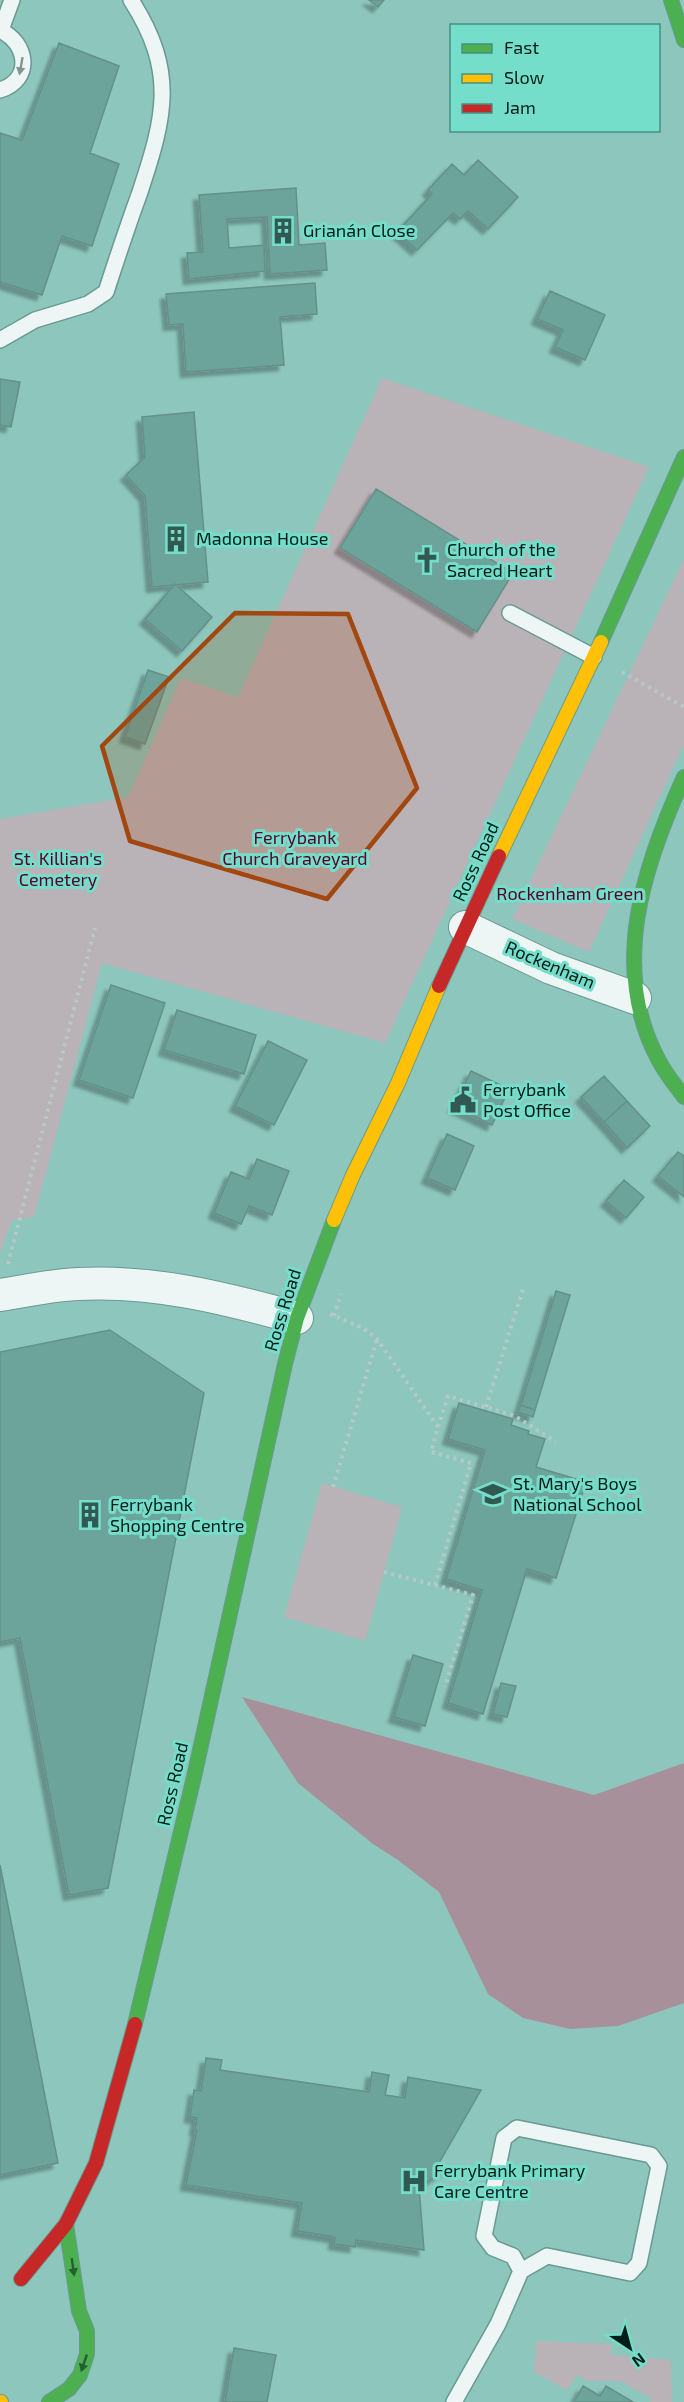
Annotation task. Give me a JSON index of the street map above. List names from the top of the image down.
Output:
{
  "streets": {
    "main road": ["Ross Road"],
    "street": ["Rockenham"]
  },
  "crossings": [
    ["Ross Road", "Rockenham"]
  ],
  "parks": ["Ferrybank Church Graveyard", "St. Killian's Cemetery", "Rockenham Green"],
  "places": {
    "building": ["Grianán Close", "Madonna House", "Ferrybank Shopping Centre"],
    "church": ["Church of the Sacred Heart"],
    "public building": ["Ferrybank Post Office"],
    "school or university": ["St. Mary's Boys National School"],
    "hospital": ["Ferrybank Primary Care Centre"]
  },
  "legend": ["Fast", "Slow", "Jam"],
  "north": "bottom right"
}
